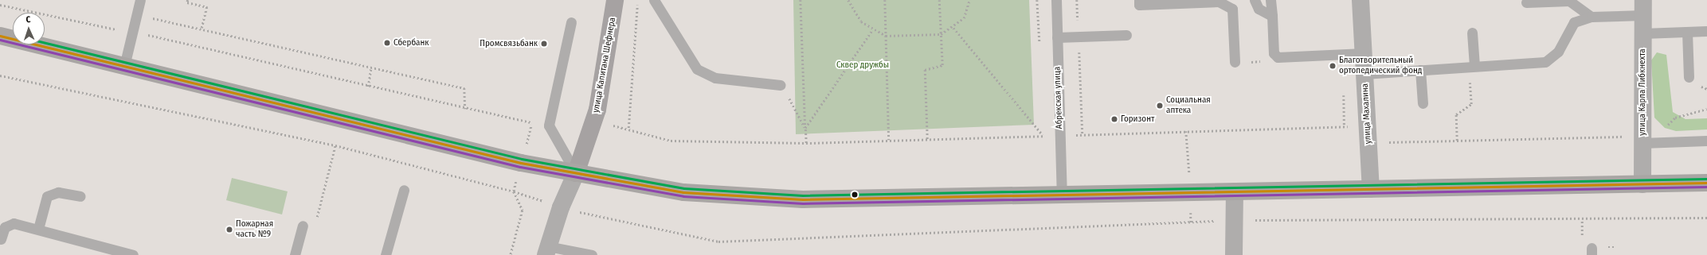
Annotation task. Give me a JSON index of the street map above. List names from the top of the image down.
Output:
{
  "streets": {
    "main road": ["улица Капитана Шефнера"],
    "street": ["улица Карла Либкнехта", "улица Махалина"],
    "lane": ["Абрекская улица"]
  },
  "parks": ["Сквер дружбы"],
  "places": [
    "Сбербанк",
    "Промсвязьбанк",
    "Благотворительный ортопедический фонд",
    "Социальная аптека",
    "Горизонт",
    "Пожарная часть №9"
  ],
  "north": "top"
}
